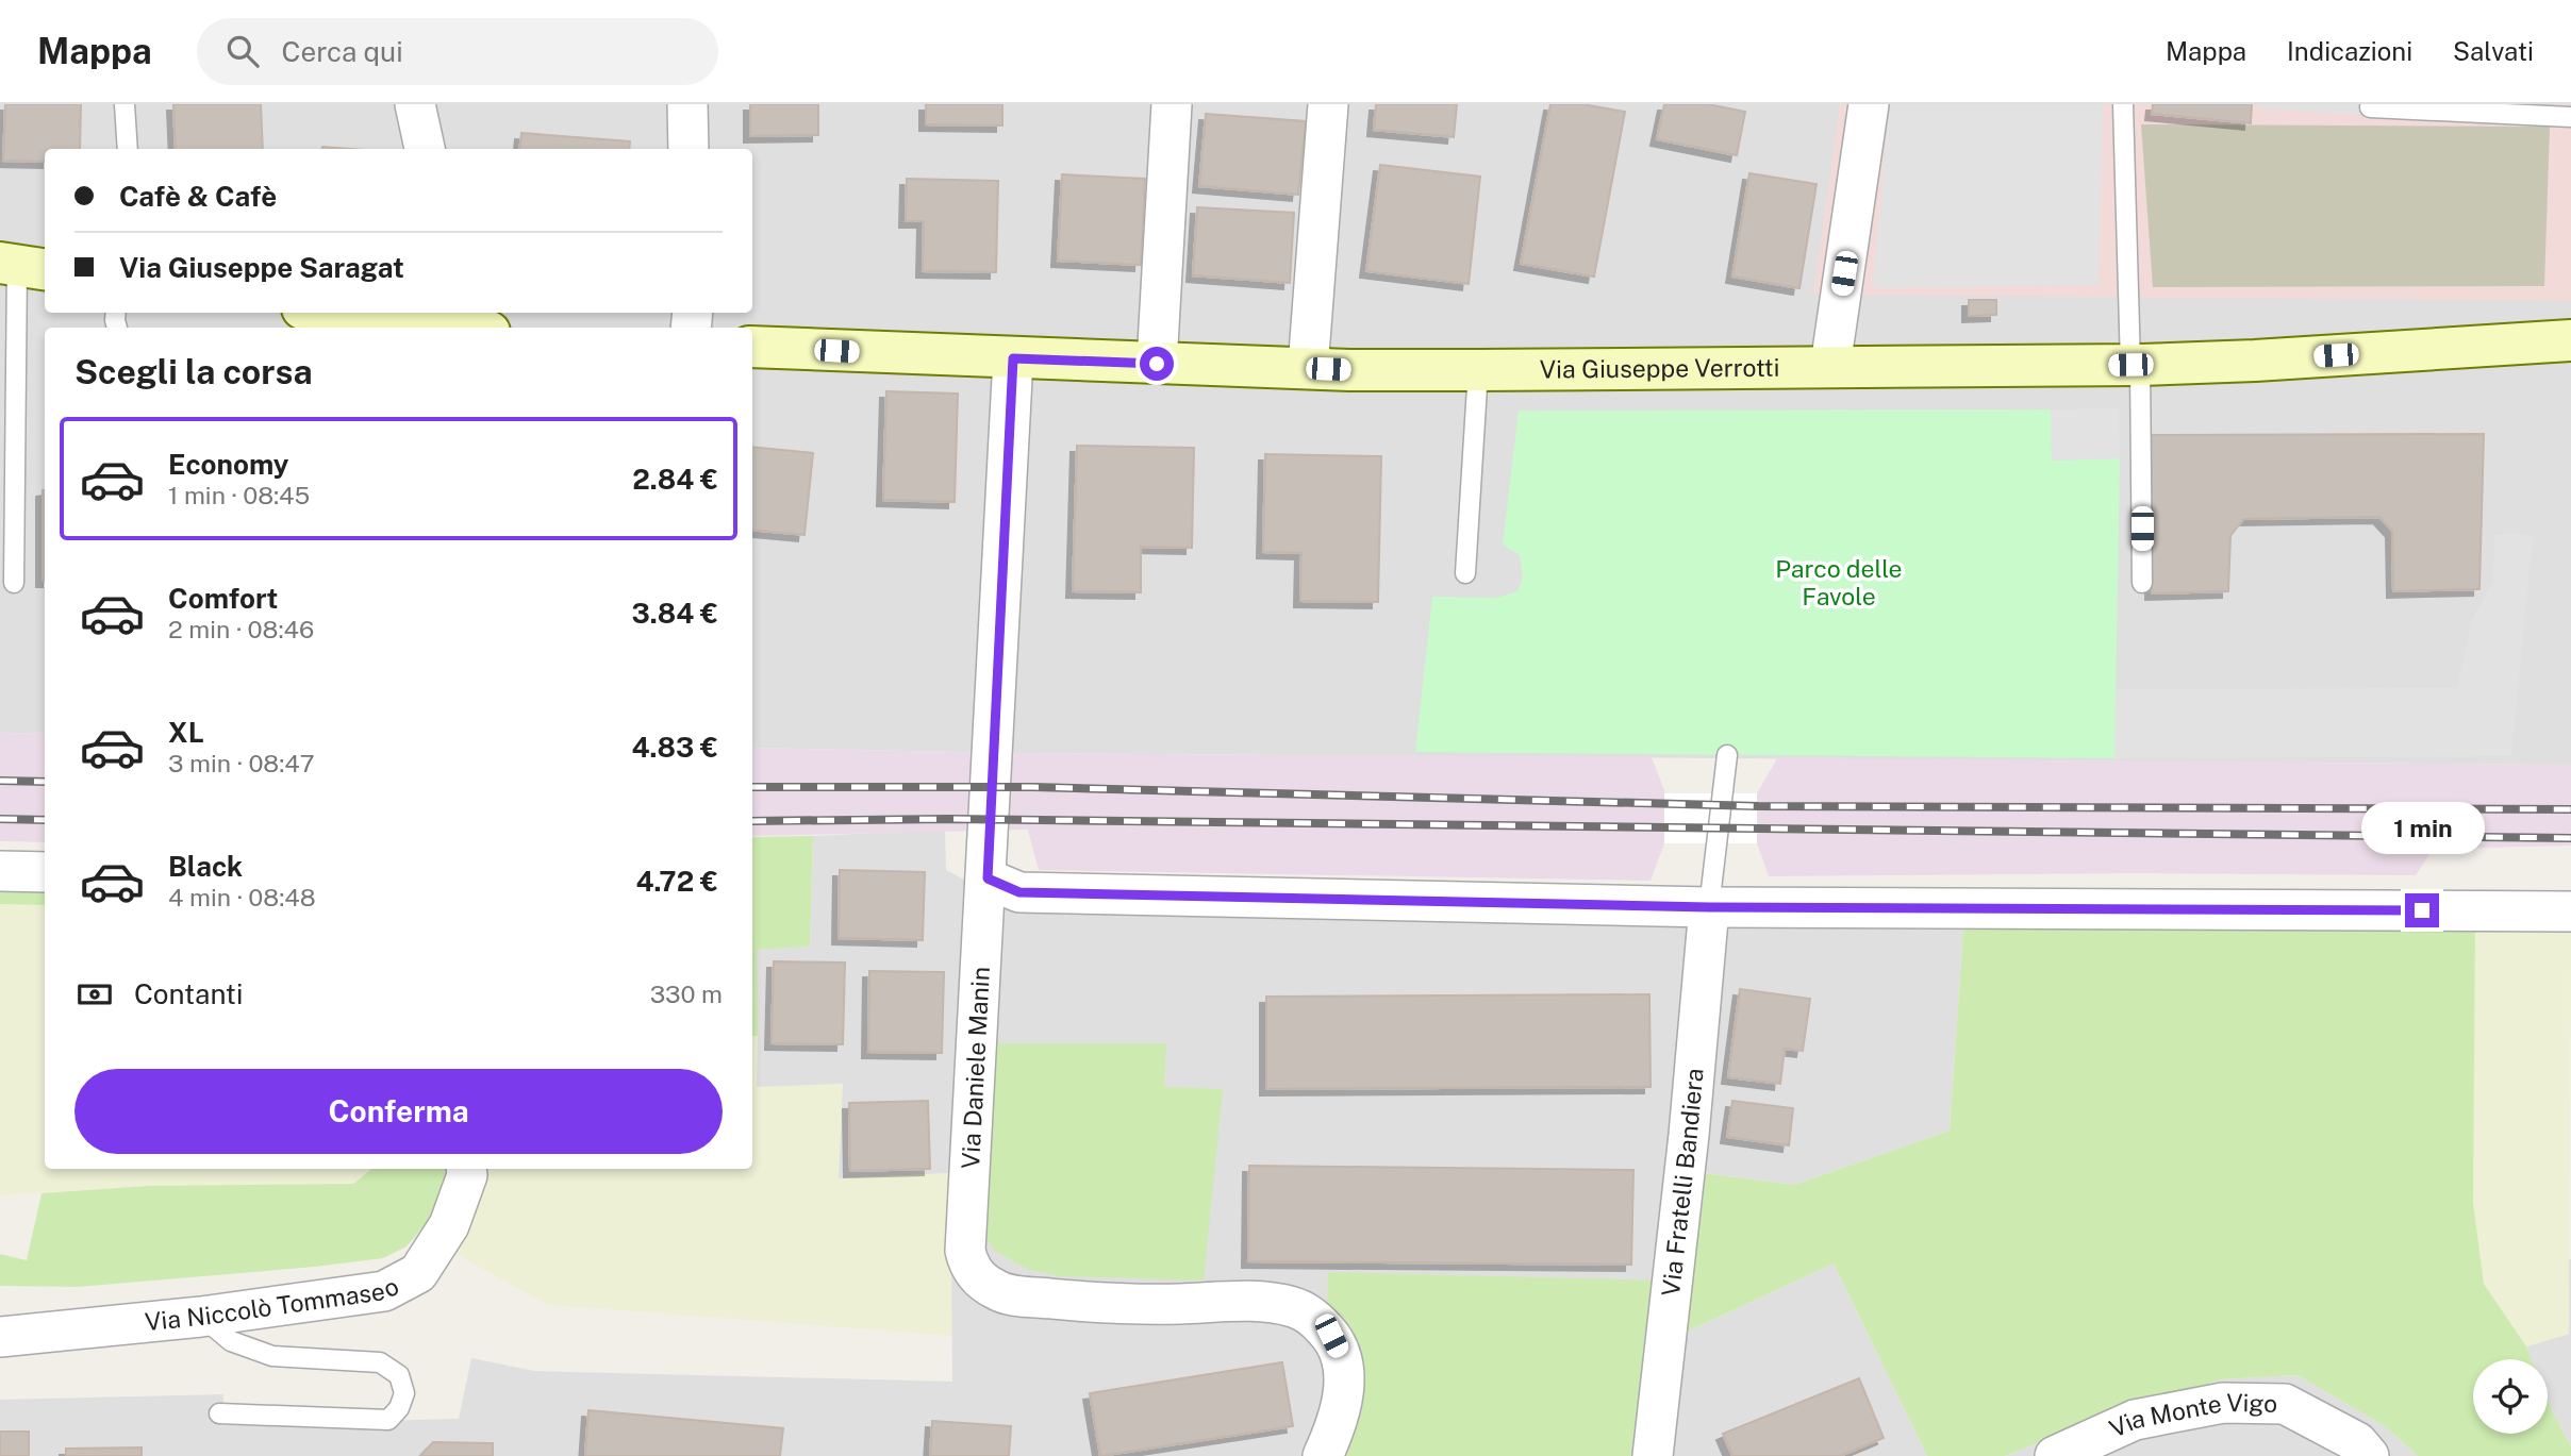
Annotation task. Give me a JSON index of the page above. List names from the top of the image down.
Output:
{
  "streets": {
    "street": [
      "Via Giuseppe Verrotti",
      "Via Daniele Manin",
      "Via Fratelli Bandiera",
      "Via Niccolò Tommaseo",
      "Via Monte Vigo"
    ]
  },
  "crossings": [
    ["Via Giuseppe Verrotti", "Via Daniele Manin"]
  ],
  "parks": ["Parco delle Favole"],
  "page": {
    "header": "Mappa",
    "search": "Cerca qui",
    "nav": ["Mappa", "Indicazioni", "Salvati"],
    "banner": ["Cafè & Cafè", "Via Giuseppe Saragat"],
    "heading": "Scegli la corsa",
    "list": [
      {
        "name": "Economy",
        "note": "1 min · 08:45",
        "value": "2.84 €"
      },
      {
        "name": "Comfort",
        "note": "2 min · 08:46",
        "value": "3.84 €"
      },
      {
        "name": "XL",
        "note": "3 min · 08:47",
        "value": "4.83 €"
      },
      {
        "name": "Black",
        "note": "4 min · 08:48",
        "value": "4.72 €"
      }
    ],
    "bubble": "1 min",
    "pay": ["Contanti", "330 m"],
    "buttons": "Conferma"
  }
}
